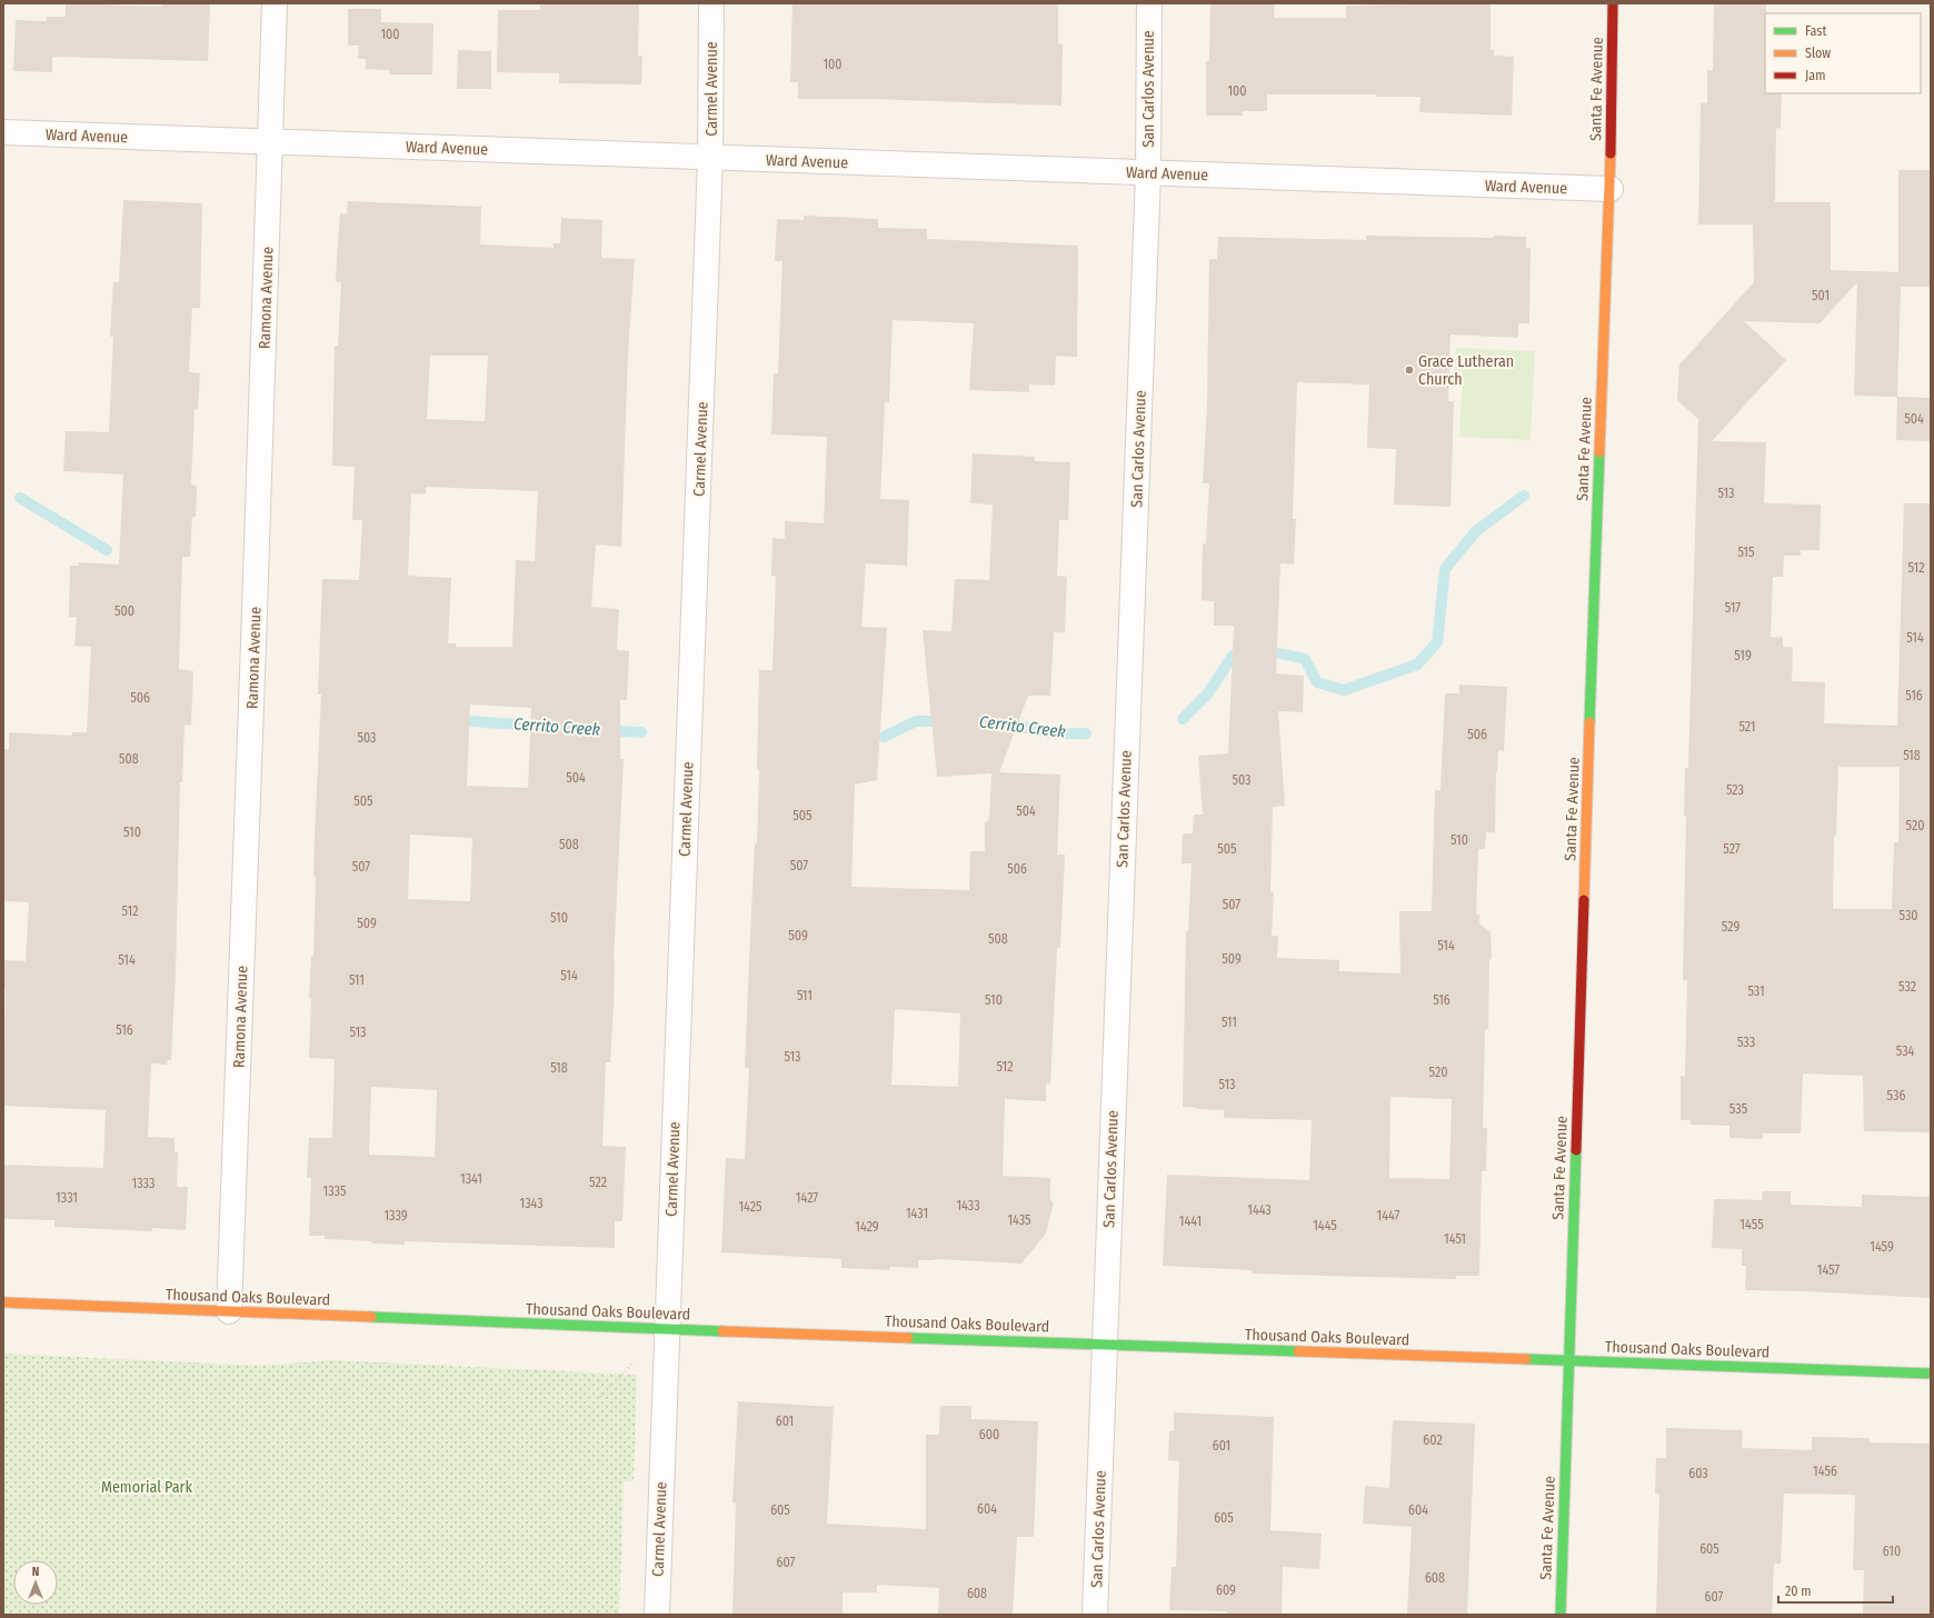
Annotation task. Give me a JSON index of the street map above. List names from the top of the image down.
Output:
{
  "streets": {
    "street": [
      "Carmel Avenue",
      "San Carlos Avenue",
      "Santa Fe Avenue",
      "Ward Avenue",
      "Ramona Avenue",
      "Thousand Oaks Boulevard"
    ]
  },
  "crossings": [
    ["Carmel Avenue", "Ward Avenue"],
    ["Carmel Avenue", "Thousand Oaks Boulevard"],
    ["San Carlos Avenue", "Ward Avenue"],
    ["San Carlos Avenue", "Thousand Oaks Boulevard"],
    ["Santa Fe Avenue", "Ward Avenue"],
    ["Santa Fe Avenue", "Thousand Oaks Boulevard"],
    ["Ward Avenue", "Ramona Avenue"],
    ["Ramona Avenue", "Thousand Oaks Boulevard"]
  ],
  "water": ["Cerrito Creek"],
  "parks": ["Memorial Park"],
  "places": ["Grace Lutheran Church"],
  "house_numbers": [
    "100",
    "100",
    "100",
    "501",
    "504",
    "513",
    "515",
    "512",
    "517",
    "500",
    "514",
    "519",
    "516",
    "506",
    "521",
    "506",
    "503",
    "518",
    "508",
    "504",
    "503",
    "523",
    "505",
    "504",
    "505",
    "520",
    "510",
    "510",
    "508",
    "505",
    "527",
    "507",
    "507",
    "506",
    "507",
    "512",
    "530",
    "510",
    "509",
    "529",
    "509",
    "508",
    "514",
    "509",
    "514",
    "514",
    "511",
    "532",
    "531",
    "511",
    "510",
    "516",
    "511",
    "516",
    "513",
    "533",
    "534",
    "513",
    "512",
    "518",
    "520",
    "513",
    "536",
    "535",
    "1341",
    "522",
    "1333",
    "1335",
    "1331",
    "1427",
    "1343",
    "1433",
    "1425",
    "1443",
    "1431",
    "1339",
    "1447",
    "1435",
    "1441",
    "1455",
    "1445",
    "1429",
    "1451",
    "1459",
    "1457",
    "601",
    "600",
    "602",
    "601",
    "1456",
    "603",
    "604",
    "605",
    "604",
    "605",
    "605",
    "610",
    "607",
    "608",
    "609",
    "608",
    "607"
  ],
  "legend": ["Fast", "Slow", "Jam"],
  "scale_bar": "20 m",
  "north": "top"
}
